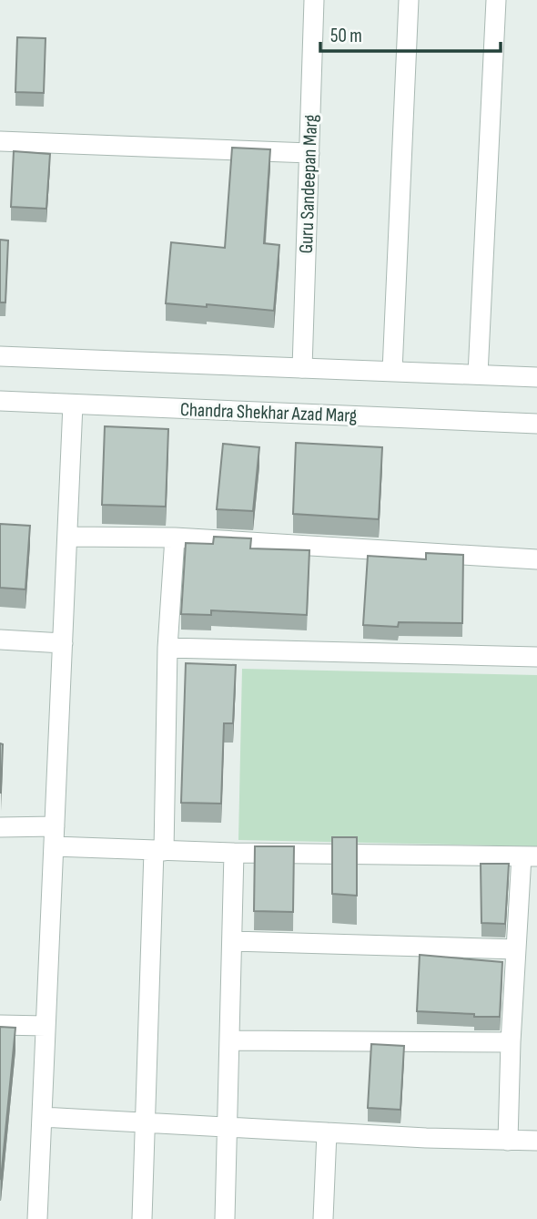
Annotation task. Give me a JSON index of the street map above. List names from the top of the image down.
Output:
{
  "streets": {
    "street": ["Guru Sandeepan Marg", "Chandra Shekhar Azad Marg"]
  },
  "scale_bar": "50 m"
}
